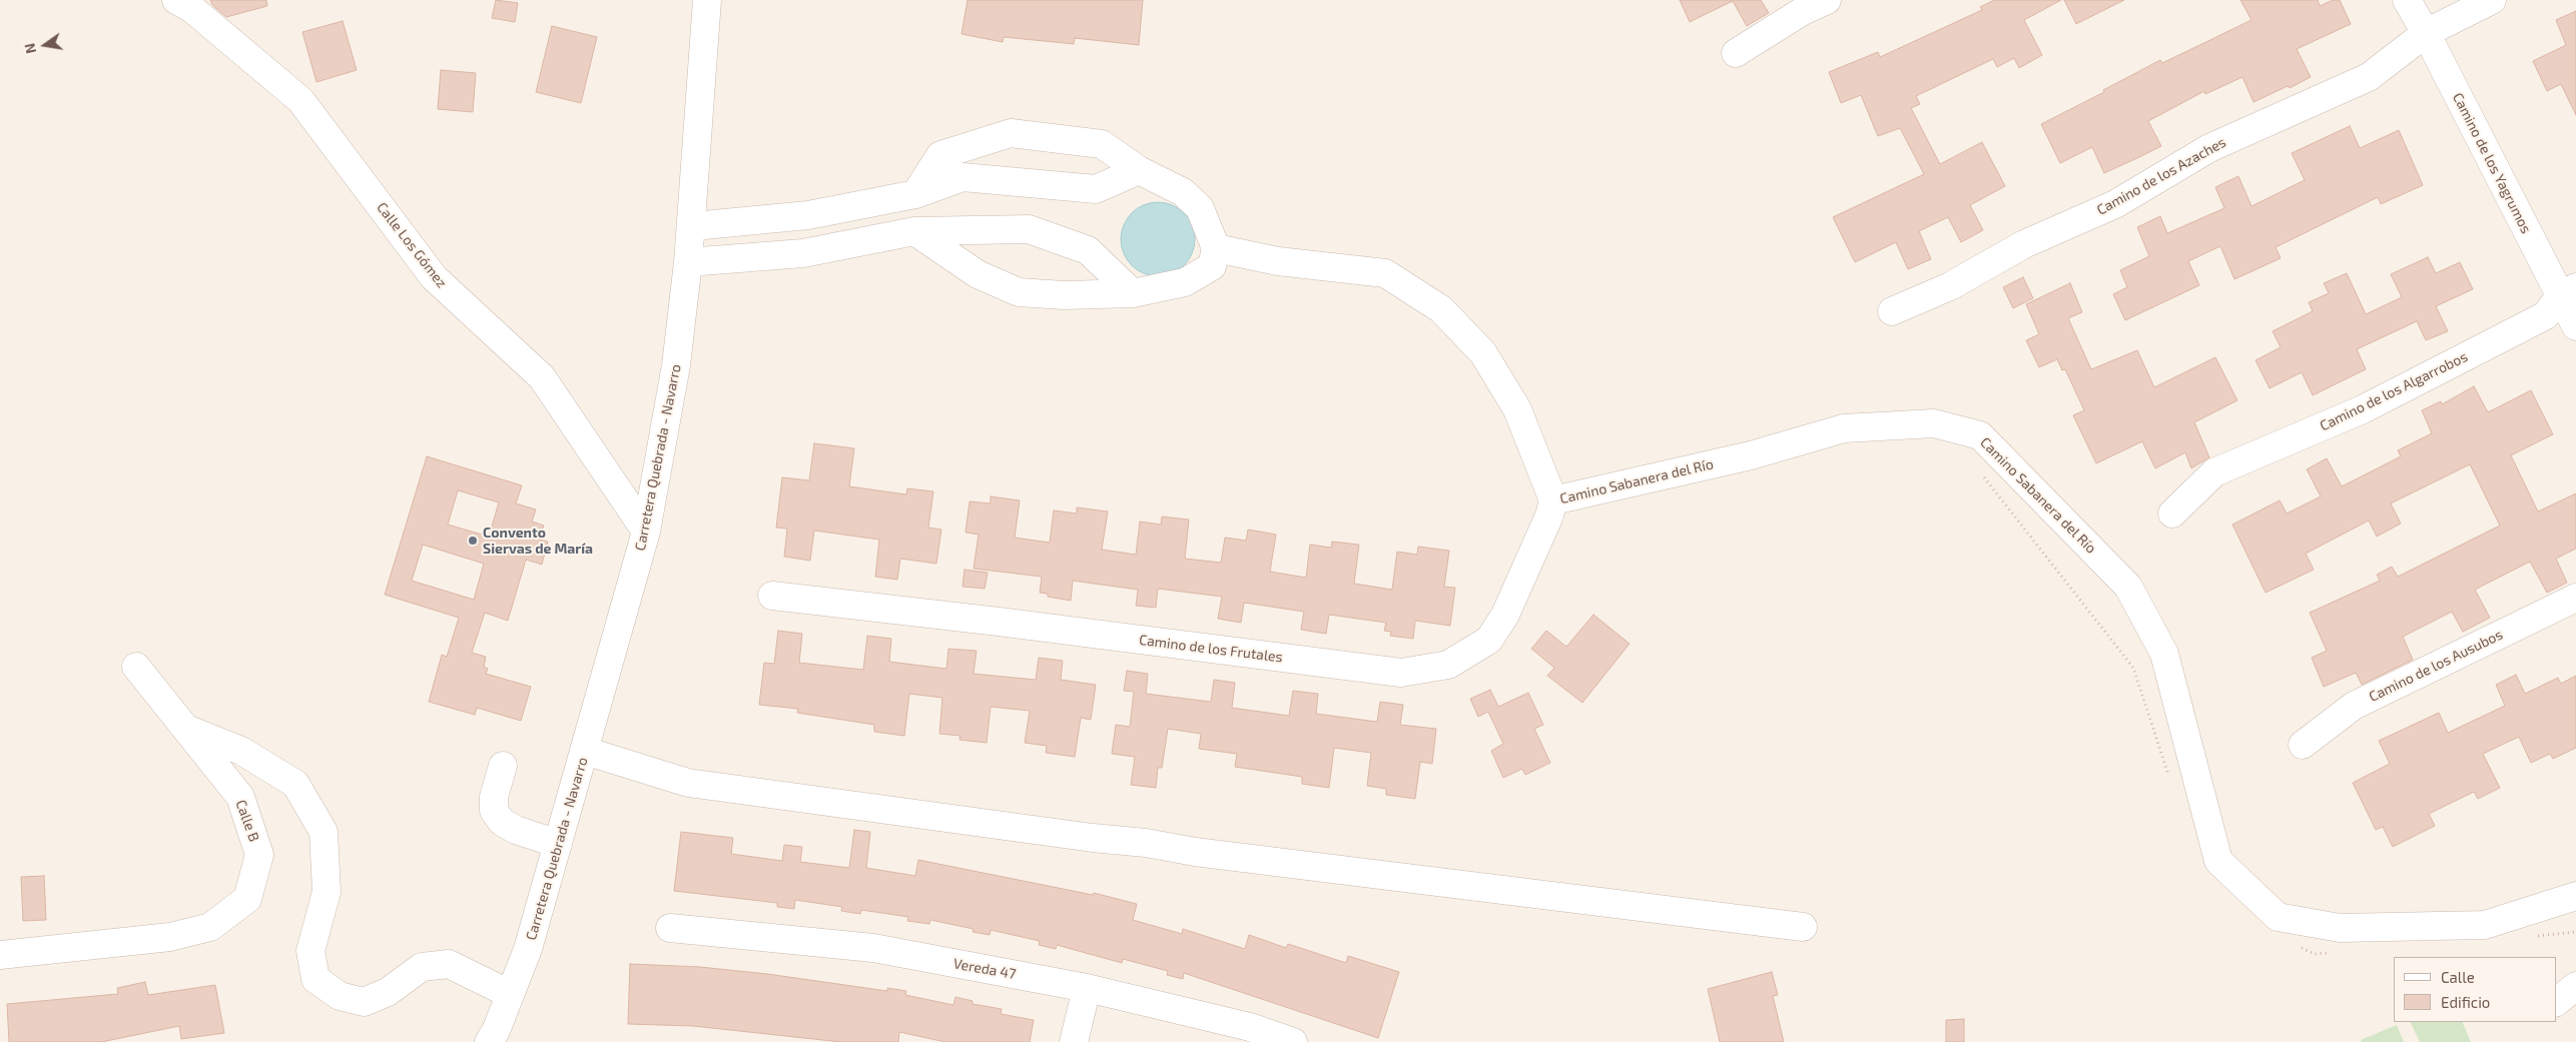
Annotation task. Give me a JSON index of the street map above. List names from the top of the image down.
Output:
{
  "streets": {
    "street": [
      "Camino de los Yagrumos",
      "Camino de los Azaches",
      "Calle Los Gómez",
      "Camino de los Algarrobos",
      "Carretera Quebrada - Navarro",
      "Camino Sabanera del Río",
      "Camino de los Frutales",
      "Camino de los Ausubos",
      "Calle B",
      "Vereda 47"
    ]
  },
  "crossings": [
    ["Camino de los Yagrumos", "Camino de los Azaches"],
    ["Camino de los Yagrumos", "Camino de los Algarrobos"],
    ["Calle Los Gómez", "Carretera Quebrada - Navarro"],
    ["Camino Sabanera del Río", "Camino de los Frutales"]
  ],
  "places": ["Convento Siervas de María"],
  "legend": ["Calle", "Edificio"],
  "north": "left"
}
